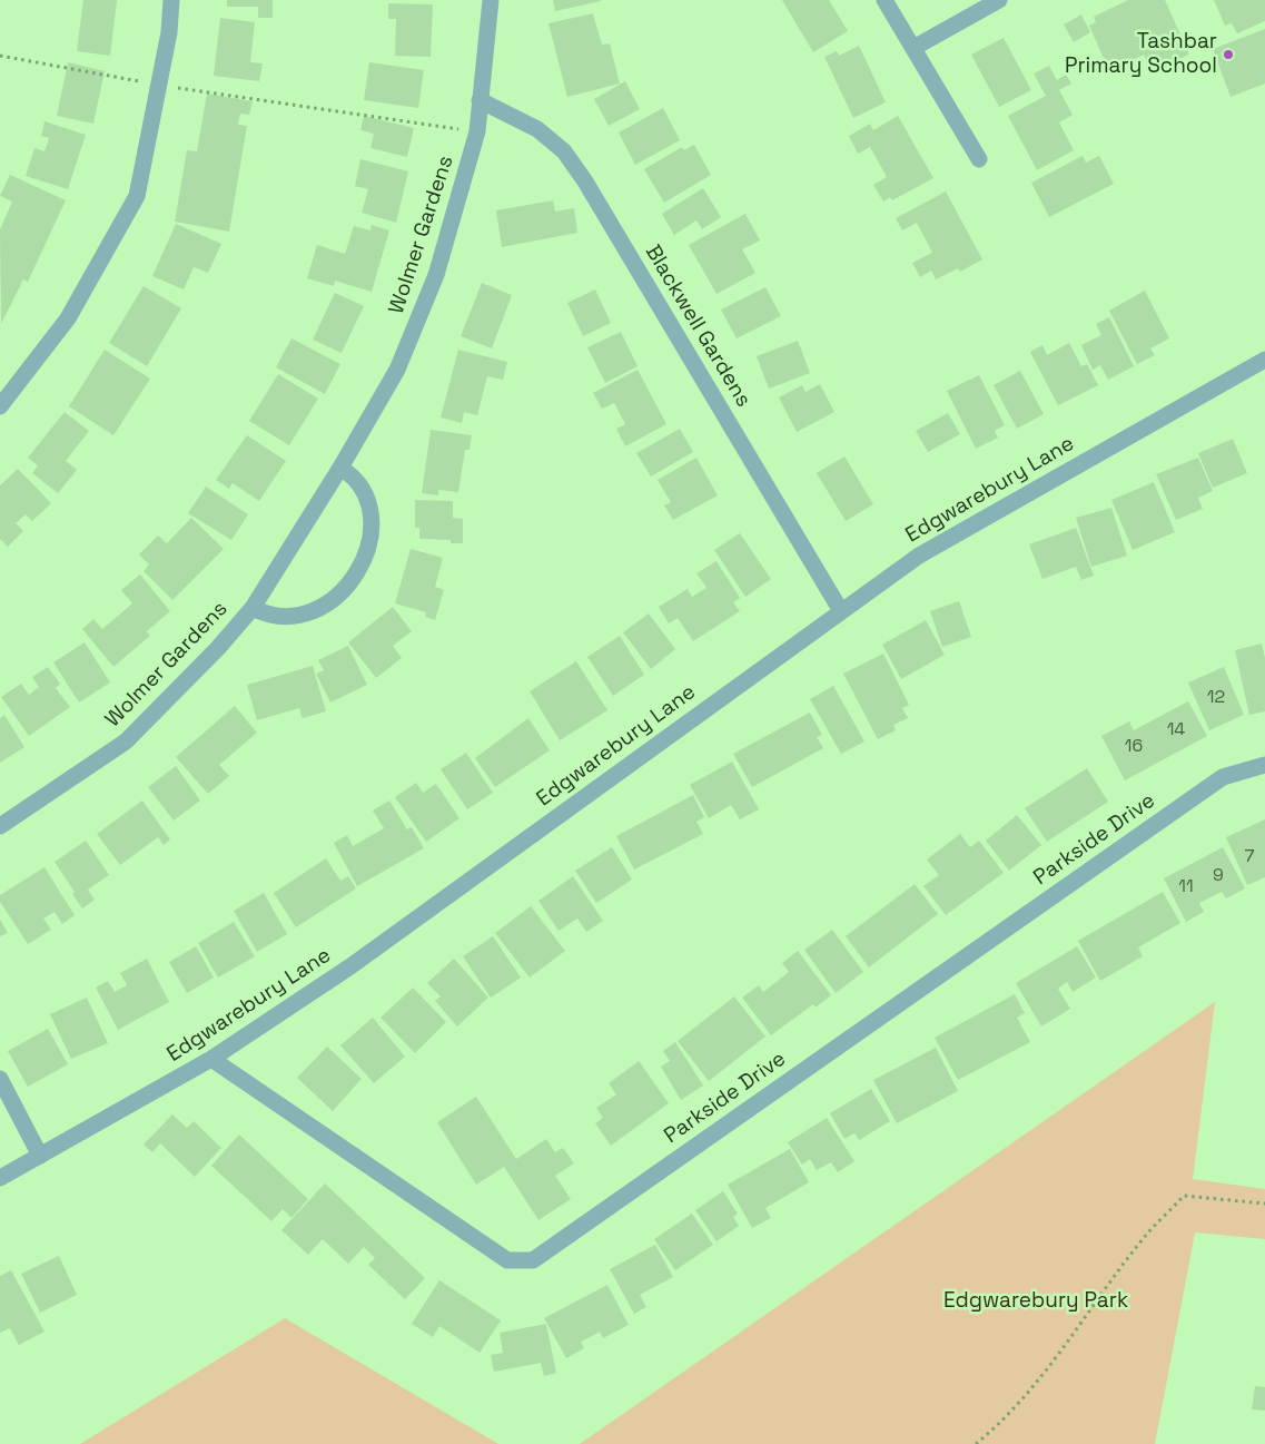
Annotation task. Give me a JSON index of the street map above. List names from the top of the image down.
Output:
{
  "streets": {
    "street": [
      "Wolmer Gardens",
      "Blackwell Gardens",
      "Edgwarebury Lane",
      "Parkside Drive"
    ]
  },
  "crossings": [
    ["Wolmer Gardens", "Blackwell Gardens"],
    ["Blackwell Gardens", "Edgwarebury Lane"],
    ["Edgwarebury Lane", "Parkside Drive"]
  ],
  "parks": ["Edgwarebury Park"],
  "places": ["Tashbar Primary School"],
  "house_numbers": [
    "12",
    "14",
    "16",
    "7",
    "9",
    "11"
  ]
}
